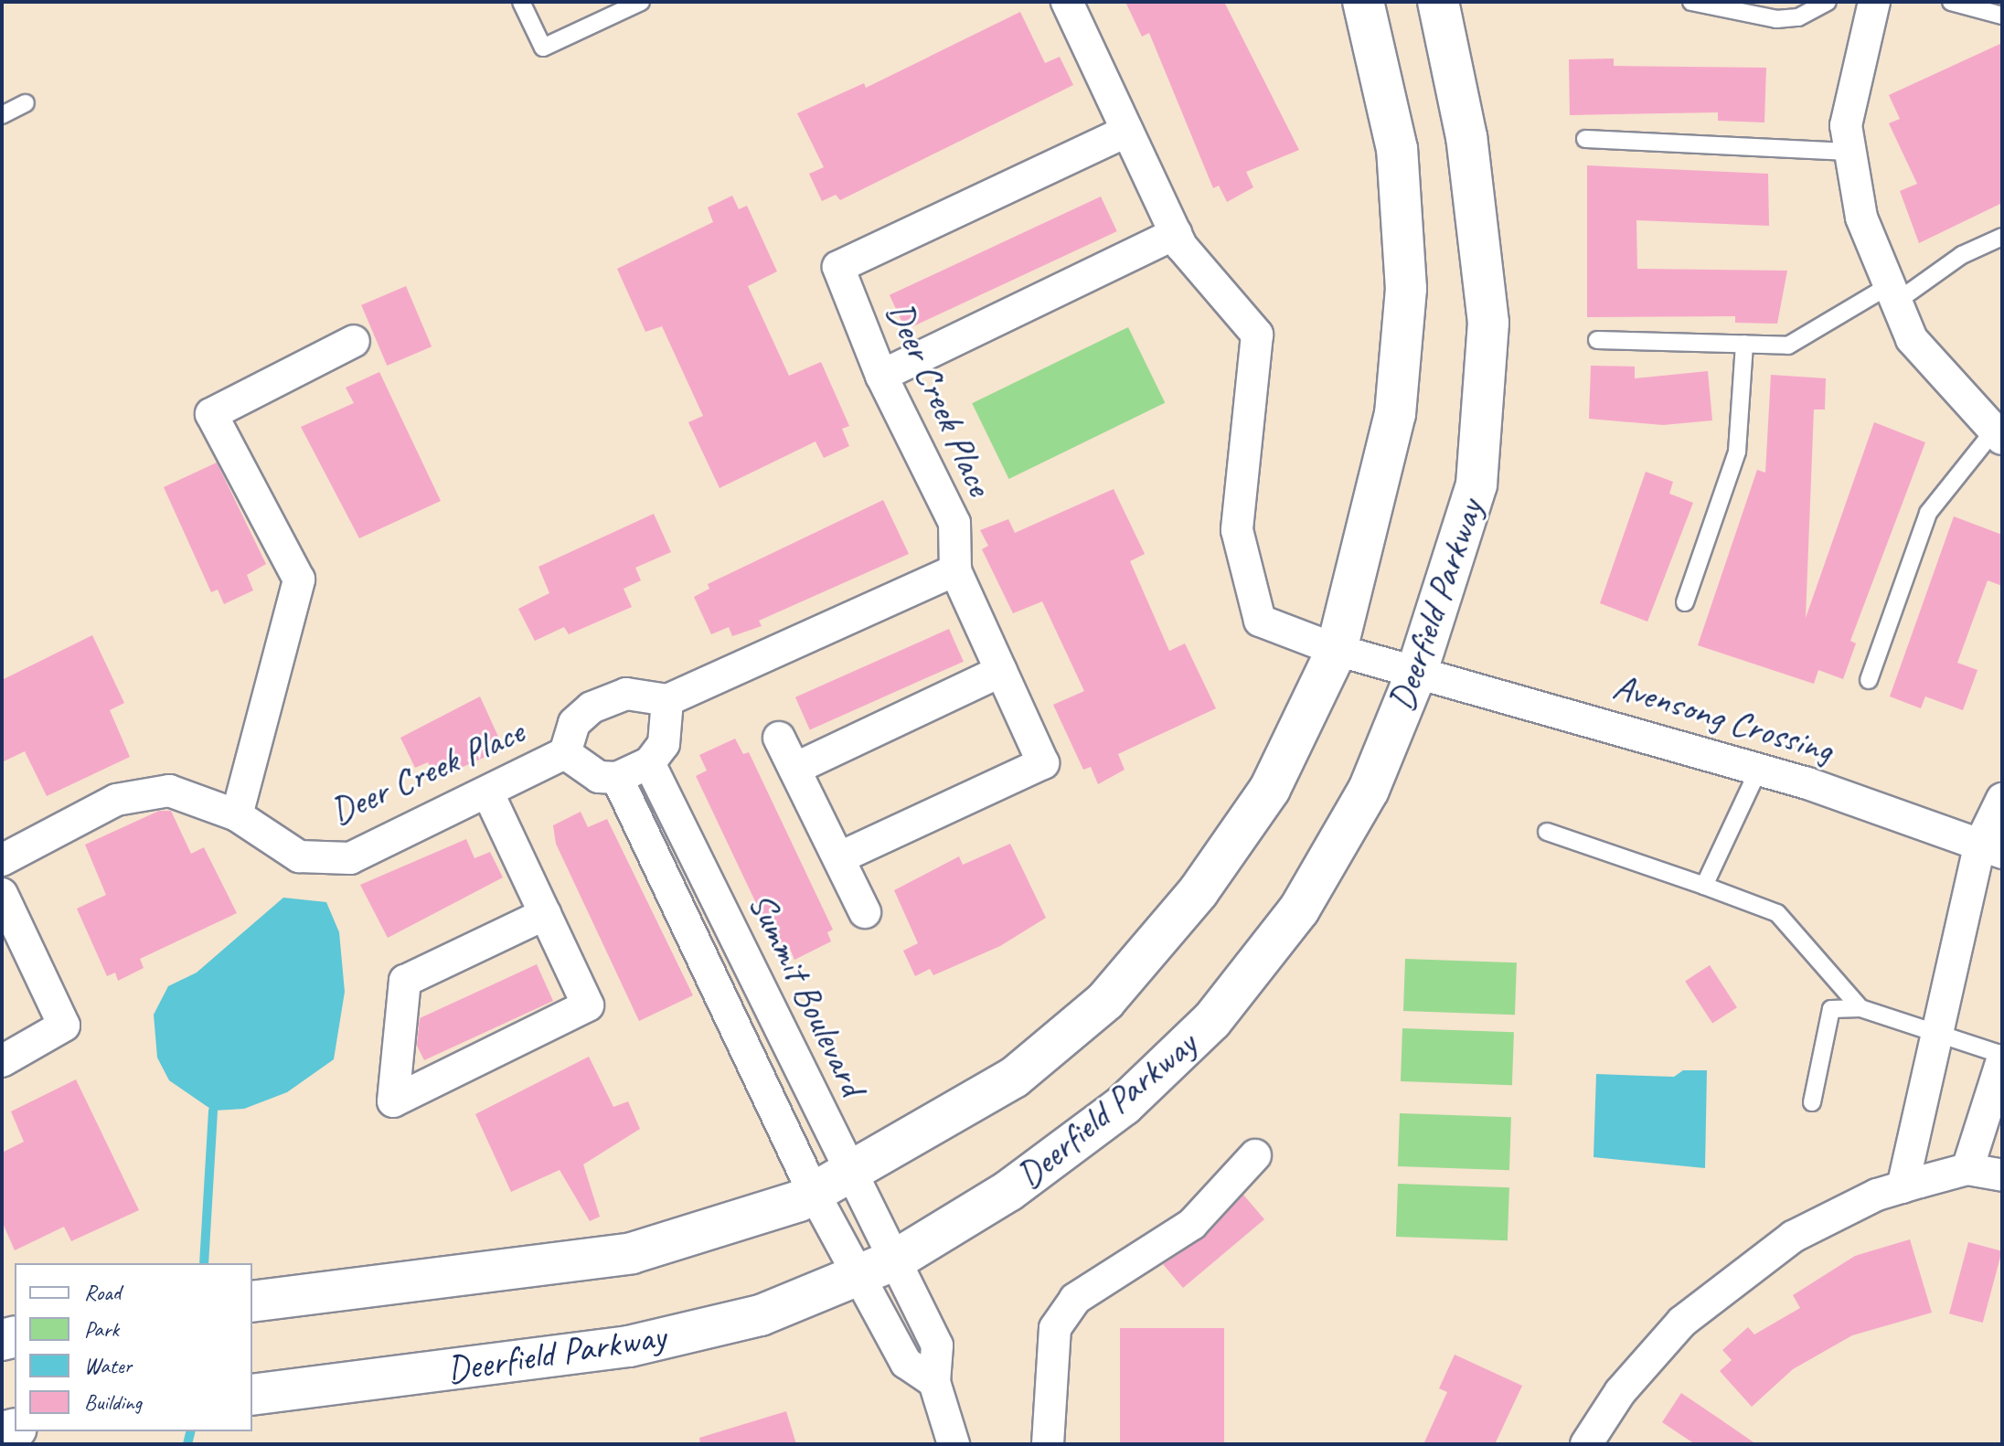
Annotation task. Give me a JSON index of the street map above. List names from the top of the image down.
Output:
{
  "streets": {
    "main road": ["Deerfield Parkway"],
    "street": ["Deer Creek Place", "Avensong Crossing", "Summit Boulevard"]
  },
  "crossings": [
    ["Deer Creek Place", "Summit Boulevard"],
    ["Deerfield Parkway", "Avensong Crossing"],
    ["Deerfield Parkway", "Summit Boulevard"]
  ],
  "legend": [
    "Road",
    "Park",
    "Water",
    "Building"
  ]
}
